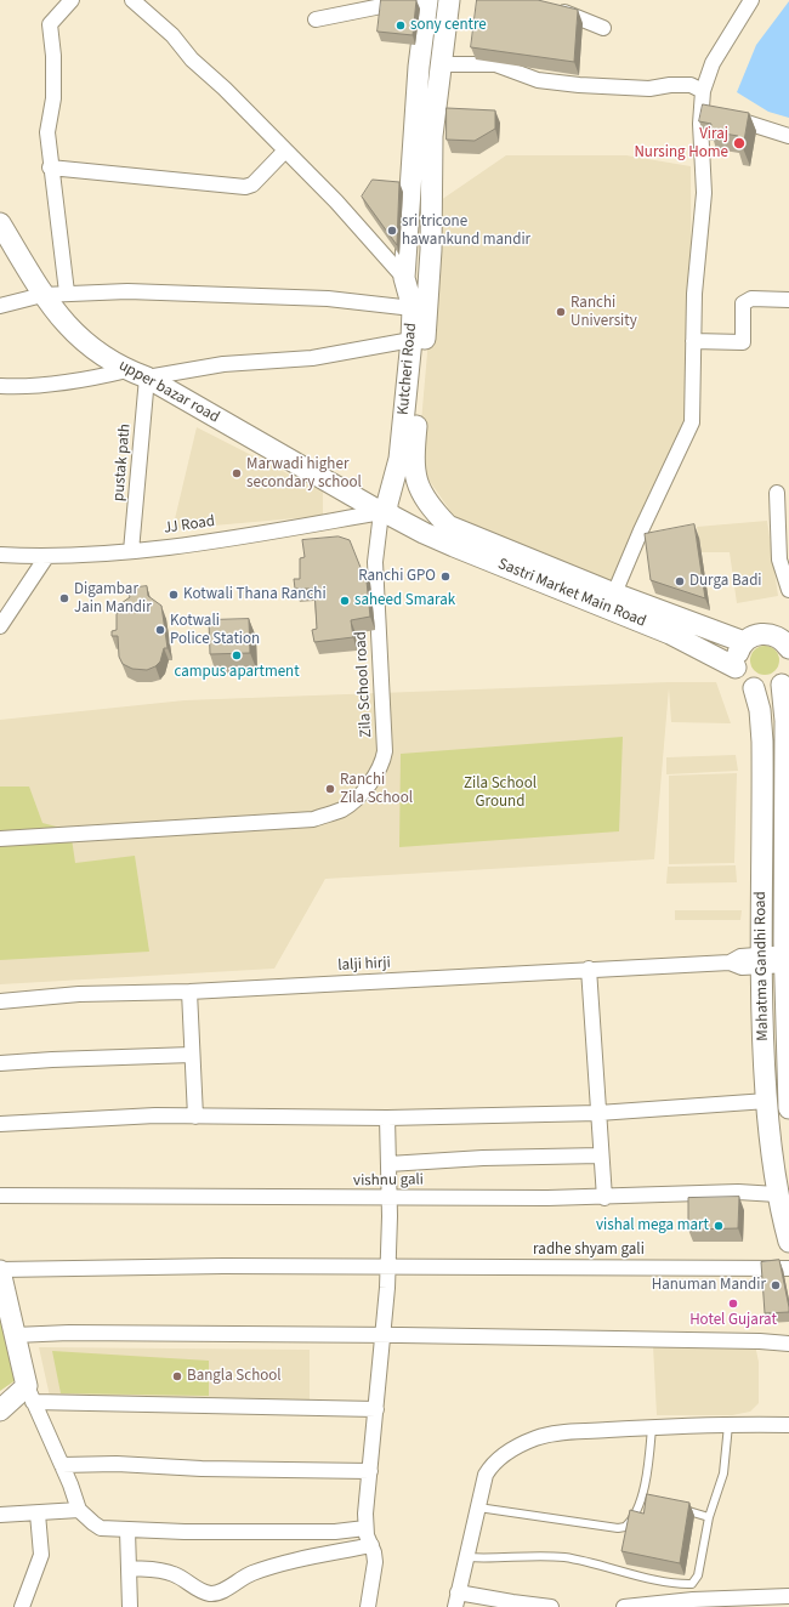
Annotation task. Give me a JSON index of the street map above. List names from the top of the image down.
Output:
{
  "streets": {
    "main road": [
      "Kutcheri Road",
      "upper bazar road",
      "Sastri Market Main Road",
      "Mahatma Gandhi Road"
    ],
    "street": [
      "pustak path",
      "JJ Road",
      "Zila School road",
      "lalji hirji",
      "vishnu gali",
      "radhe shyam gali"
    ]
  },
  "crossings": [
    ["Kutcheri Road", "upper bazar road"],
    ["Kutcheri Road", "JJ Road"],
    ["Kutcheri Road", "Sastri Market Main Road"],
    ["Kutcheri Road", "Zila School road"],
    ["upper bazar road", "pustak path"],
    ["upper bazar road", "JJ Road"],
    ["upper bazar road", "Sastri Market Main Road"],
    ["upper bazar road", "Zila School road"],
    ["pustak path", "JJ Road"],
    ["JJ Road", "Sastri Market Main Road"],
    ["JJ Road", "Zila School road"],
    ["Sastri Market Main Road", "Zila School road"],
    ["lalji hirji", "Mahatma Gandhi Road"],
    ["Mahatma Gandhi Road", "vishnu gali"]
  ],
  "parks": ["Zila School Ground"],
  "places": [
    "sony centre",
    "Viraj Nursing Home",
    "sri tricone hawankund mandir",
    "Ranchi University",
    "Marwadi higher secondary school",
    "Ranchi GPO",
    "Durga Badi",
    "Kotwali Thana Ranchi",
    "Digambar Jain Mandir",
    "saheed Smarak",
    "Kotwali Police Station",
    "campus apartment",
    "Ranchi Zila School",
    "vishal mega mart",
    "Hanuman Mandir",
    "Hotel Gujarat",
    "Bangla School"
  ]
}
